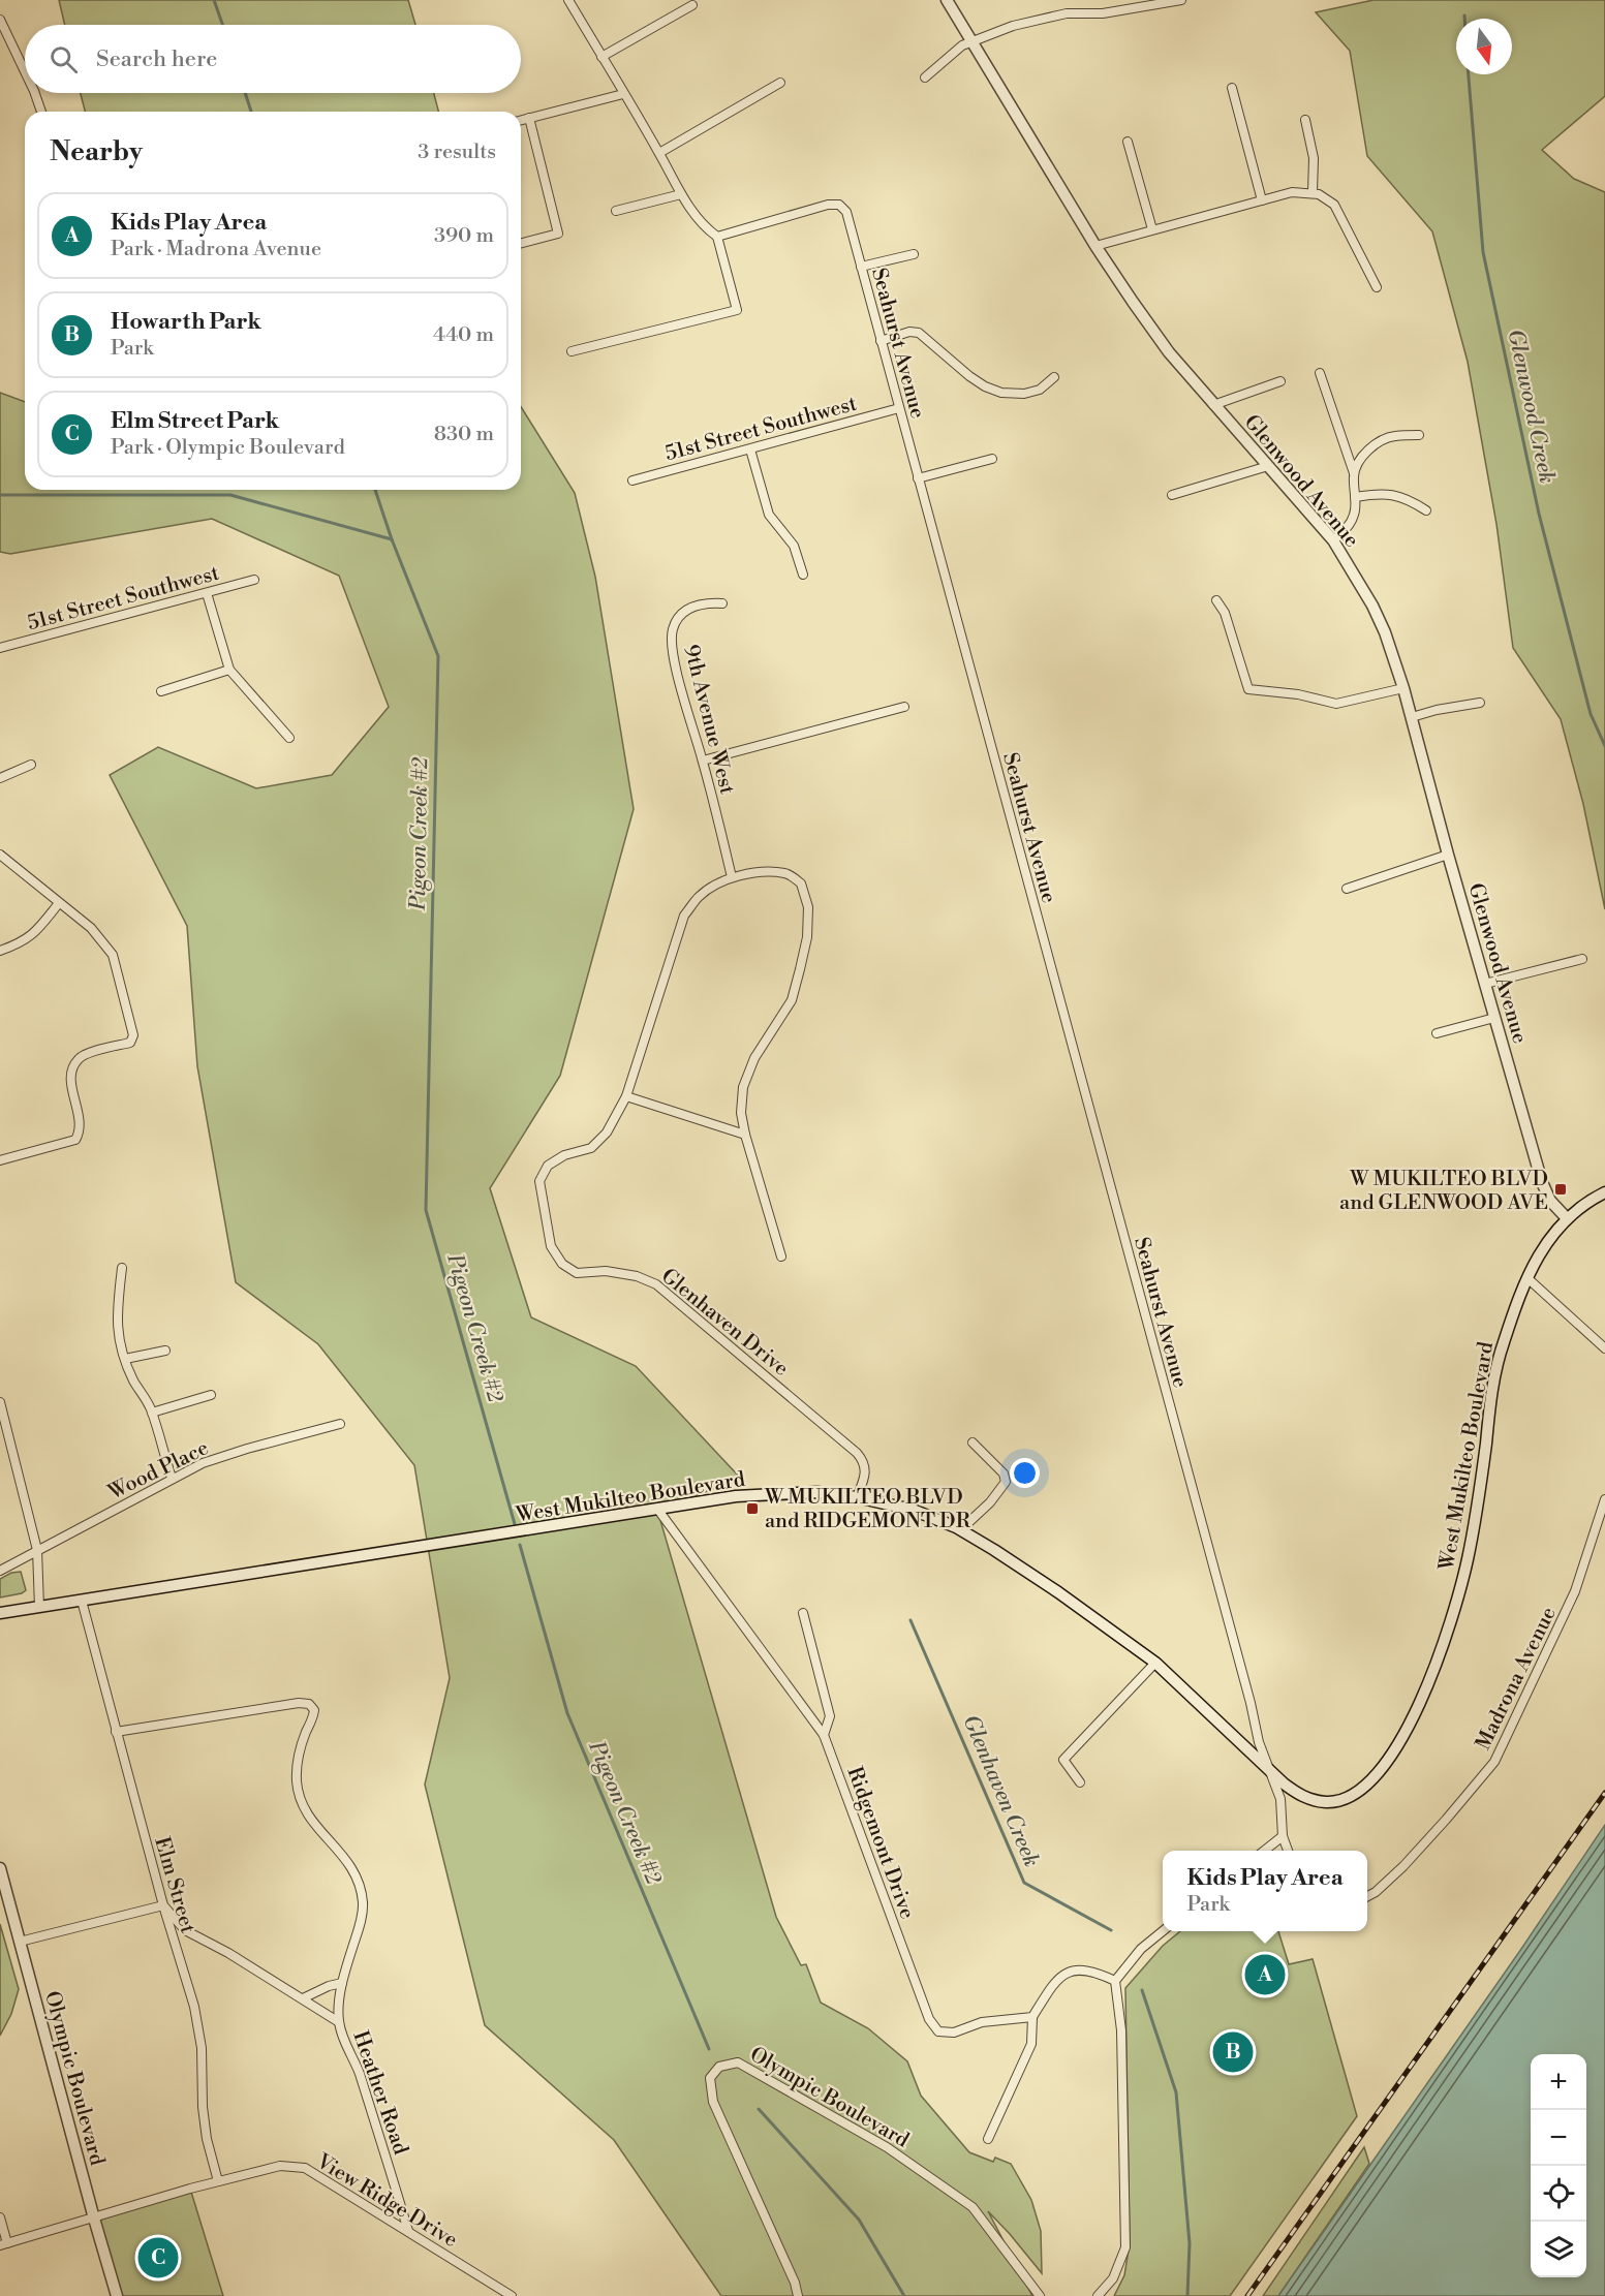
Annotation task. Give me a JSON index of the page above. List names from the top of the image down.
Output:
{
  "streets": {
    "main road": ["Glenwood Avenue", "West Mukilteo Boulevard", "Olympic Boulevard"],
    "street": [
      "Seahurst Avenue",
      "51st Street Southwest",
      "9th Avenue West",
      "Glenhaven Drive",
      "Wood Place",
      "Madrona Avenue",
      "Ridgemont Drive",
      "Elm Street",
      "Heather Road",
      "View Ridge Drive"
    ]
  },
  "crossings": [
    ["Seahurst Avenue", "51st Street Southwest"],
    ["Seahurst Avenue", "West Mukilteo Boulevard"],
    ["Glenwood Avenue", "West Mukilteo Boulevard"],
    ["9th Avenue West", "Glenhaven Drive"],
    ["Glenhaven Drive", "West Mukilteo Boulevard"],
    ["West Mukilteo Boulevard", "Ridgemont Drive"],
    ["West Mukilteo Boulevard", "Elm Street"],
    ["Elm Street", "Heather Road"],
    ["Elm Street", "View Ridge Drive"],
    ["Olympic Boulevard", "View Ridge Drive"],
    ["Heather Road", "View Ridge Drive"]
  ],
  "water": ["Glenwood Creek", "Pigeon Creek #2", "Glenhaven Creek"],
  "places": {
    "transit": ["W MUKILTEO BLVD and GLENWOOD AVE", "W MUKILTEO BLVD and RIDGEMONT DR"]
  },
  "north": "bottom",
  "page": {
    "search": "Search here",
    "heading": ["Nearby", "3 results"],
    "list": [
      {
        "mark": "A",
        "name": "Kids Play Area",
        "note": "Park · Madrona Avenue",
        "value": "390 m"
      },
      {
        "mark": "B",
        "name": "Howarth Park",
        "note": "Park",
        "value": "440 m"
      },
      {
        "mark": "C",
        "name": "Elm Street Park",
        "note": "Park · Olympic Boulevard",
        "value": "830 m"
      }
    ],
    "popup": ["Kids Play Area", "Park"],
    "pins": ["A", "B", "C"],
    "map_buttons": ["+", "−"]
  }
}
